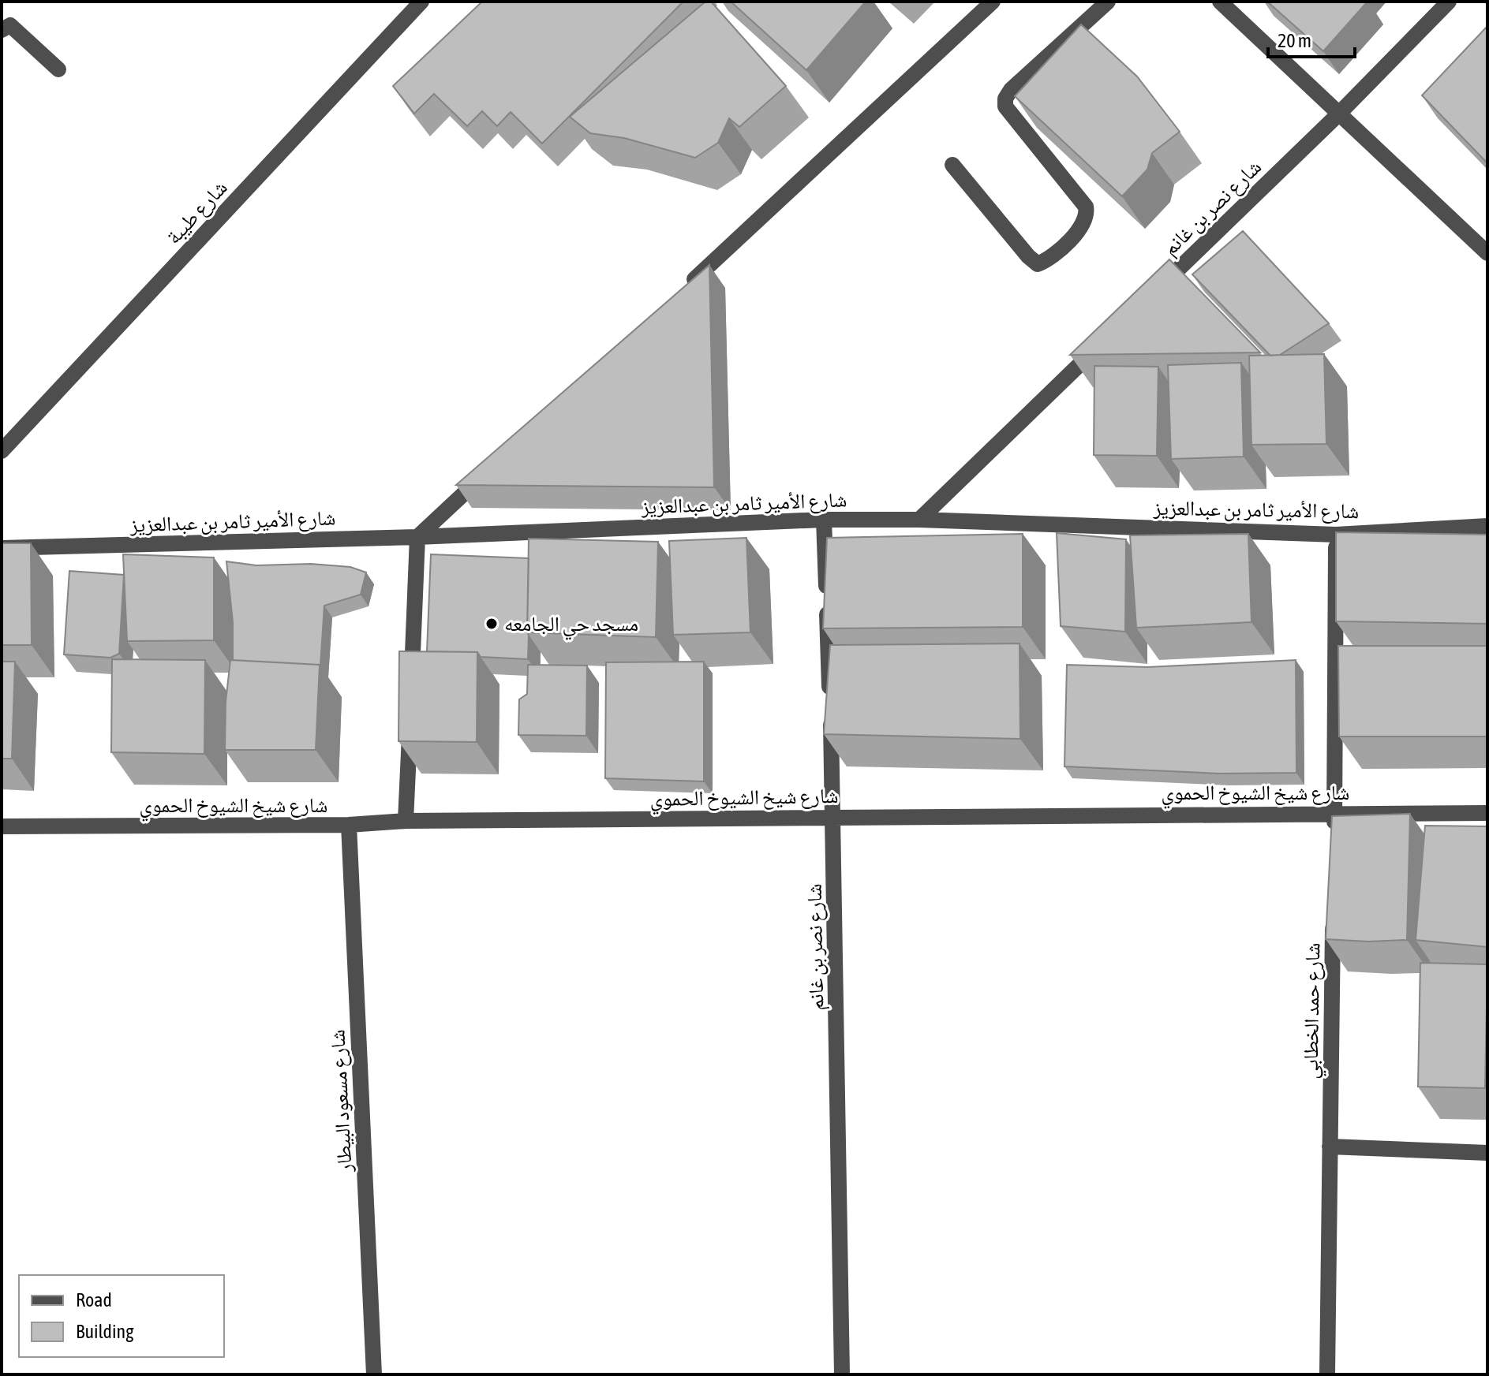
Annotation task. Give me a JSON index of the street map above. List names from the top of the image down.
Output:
{
  "streets": {
    "street": [
      "شارع نصر بن غانم",
      "شارع طيبة",
      "شارع الأمير ثامر بن عبدالعزيز",
      "شارع شيخ الشيوخ الحموي",
      "شارع حمد الخطابي",
      "شارع مسعود البيطار"
    ]
  },
  "crossings": [
    ["شارع نصر بن غانم", "شارع الأمير ثامر بن عبدالعزيز"],
    ["شارع نصر بن غانم", "شارع شيخ الشيوخ الحموي"],
    ["شارع شيخ الشيوخ الحموي", "شارع مسعود البيطار"]
  ],
  "places": ["مسجد حي الجامعه"],
  "legend": ["Road", "Building"],
  "scale_bar": "20 m"
}
